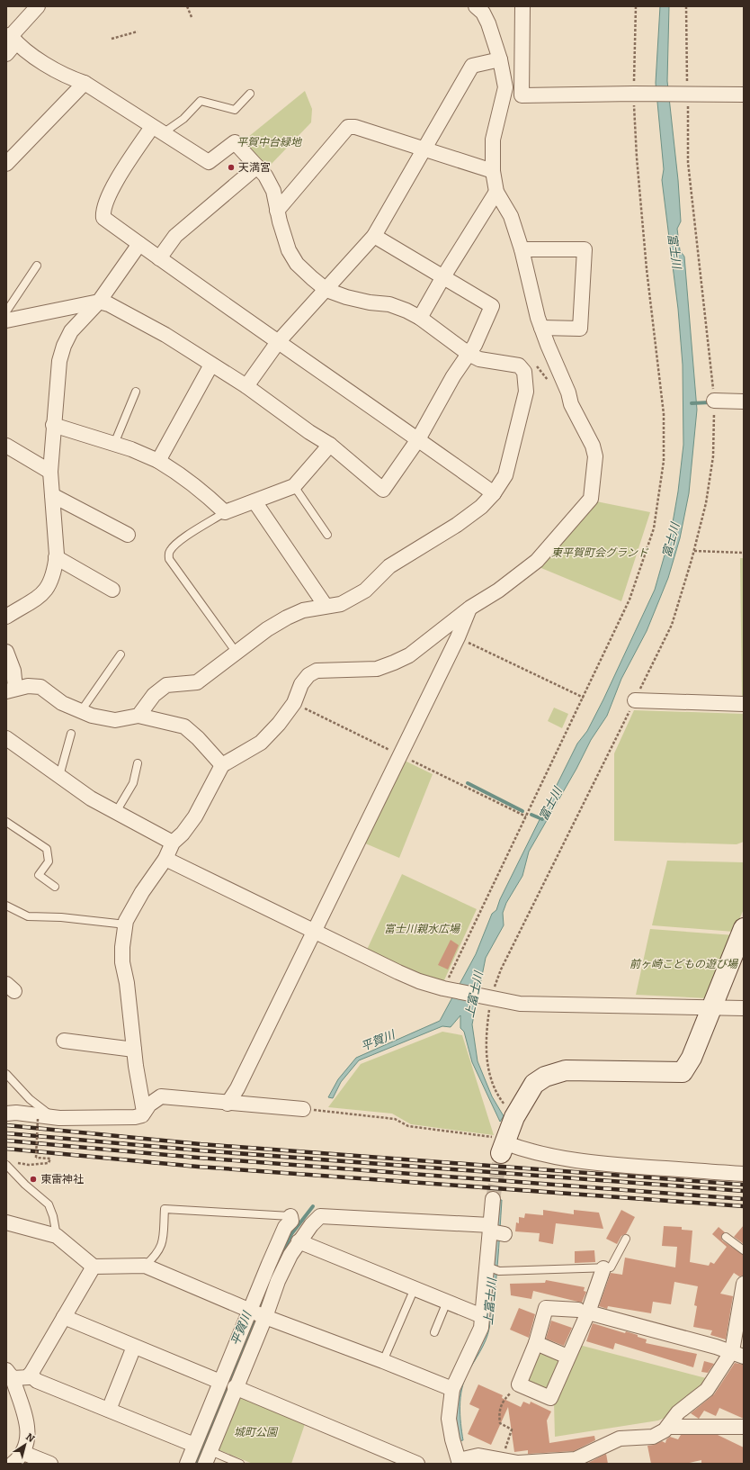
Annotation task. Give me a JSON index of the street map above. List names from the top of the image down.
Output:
{
  "water": ["富士川", "上富士川", "平賀川"],
  "parks": [
    "平賀中台緑地",
    "東平賀町会グランド",
    "富士川親水広場",
    "前ヶ崎こどもの遊び場",
    "城町公園"
  ],
  "places": ["天満宮", "東雷神社"],
  "north": "top right"
}
